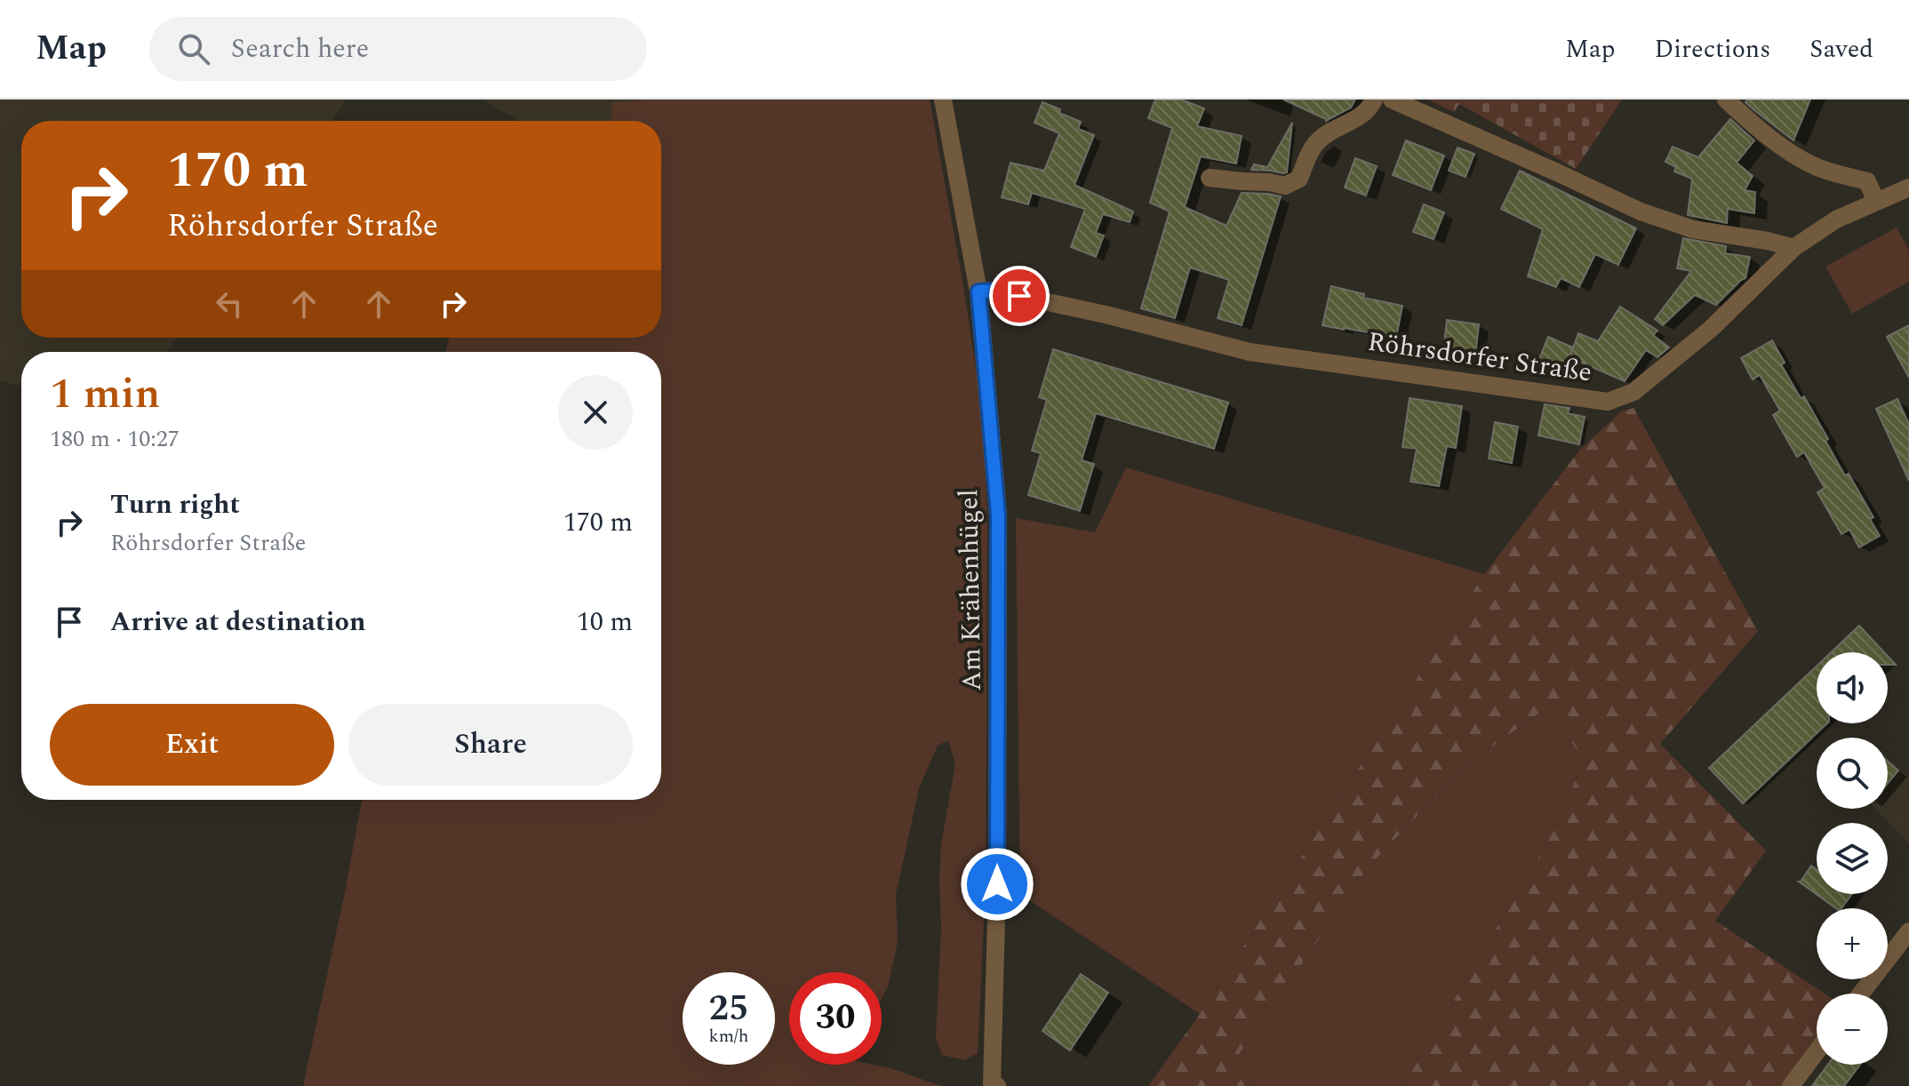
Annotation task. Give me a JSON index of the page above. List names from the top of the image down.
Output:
{
  "streets": {
    "street": ["Röhrsdorfer Straße", "Am Krähenhügel"]
  },
  "crossings": [
    ["Röhrsdorfer Straße", "Am Krähenhügel"]
  ],
  "page": {
    "header": "Map",
    "search": "Search here",
    "nav": ["Map", "Directions", "Saved"],
    "turn": ["170 m", "Röhrsdorfer Straße"],
    "heading": ["1 min", "180 m · 10:27"],
    "list": [
      {
        "name": "Turn right",
        "note": "Röhrsdorfer Straße",
        "value": "170 m"
      },
      {
        "name": "Arrive at destination",
        "value": "10 m"
      }
    ],
    "map_buttons": ["+", "−"],
    "buttons": ["Exit", "Share"],
    "speed": "25 km/h",
    "limit": "30"
  }
}
